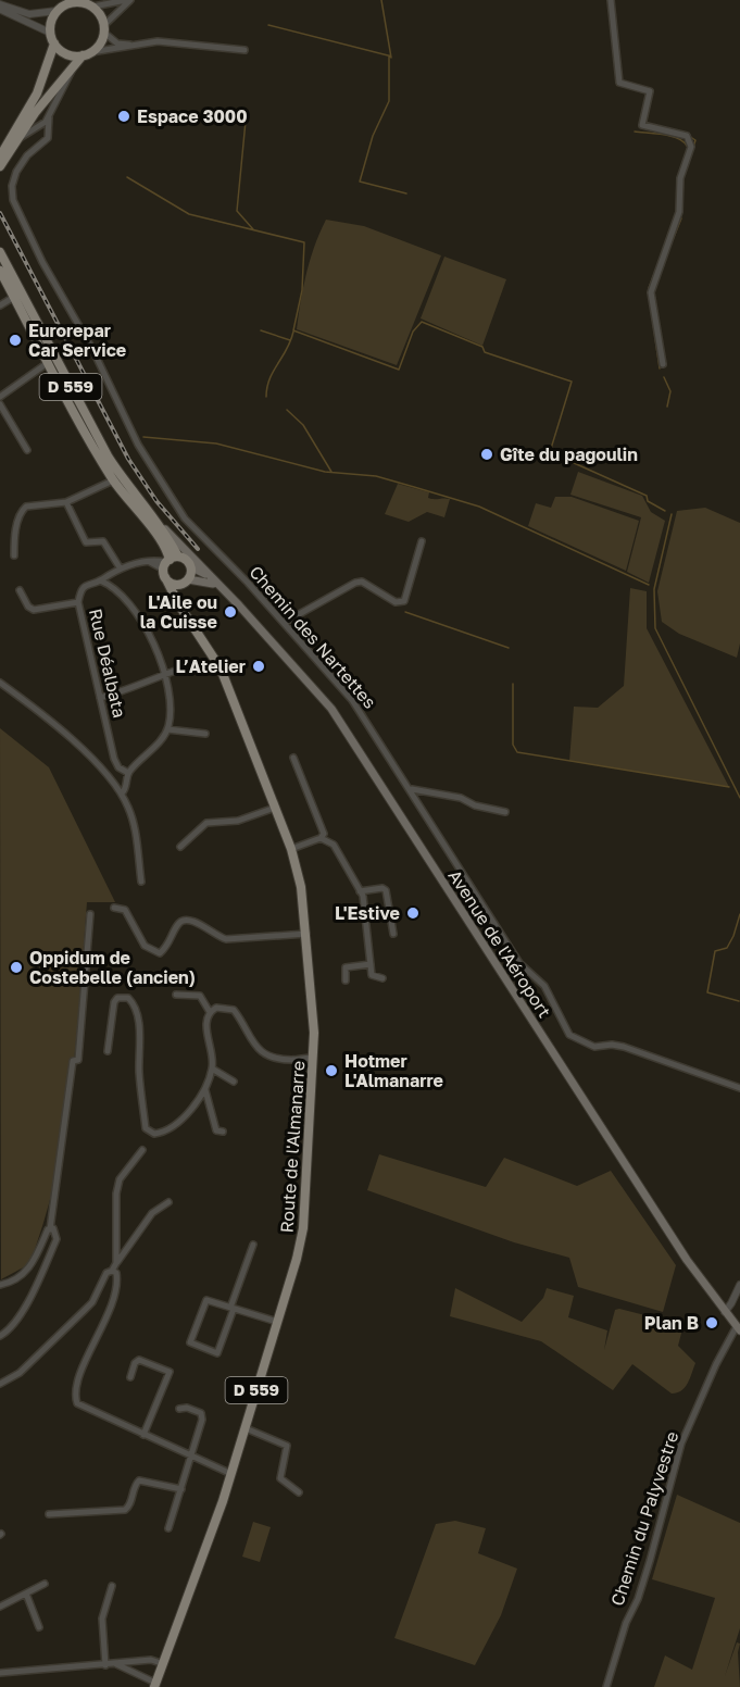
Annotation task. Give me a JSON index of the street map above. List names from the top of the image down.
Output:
{
  "streets": {
    "main road": ["D 559", "Avenue de l'Aéroport", "Route de l'Almanarre"],
    "street": ["Chemin des Nartettes", "Rue Déalbata", "Chemin du Palyvestre"]
  },
  "crossings": [
    ["Rue Déalbata", "Route de l'Almanarre"],
    ["Avenue de l'Aéroport", "Route de l'Almanarre"],
    ["Avenue de l'Aéroport", "Chemin du Palyvestre"]
  ],
  "places": [
    "Espace 3000",
    "Eurorepar Car Service",
    "Gîte du pagoulin",
    "L'Aile ou la Cuisse",
    "L’Atelier",
    "L'Estive",
    "Oppidum de Costebelle (ancien)",
    "Hotmer L'Almanarre",
    "Plan B"
  ]
}
